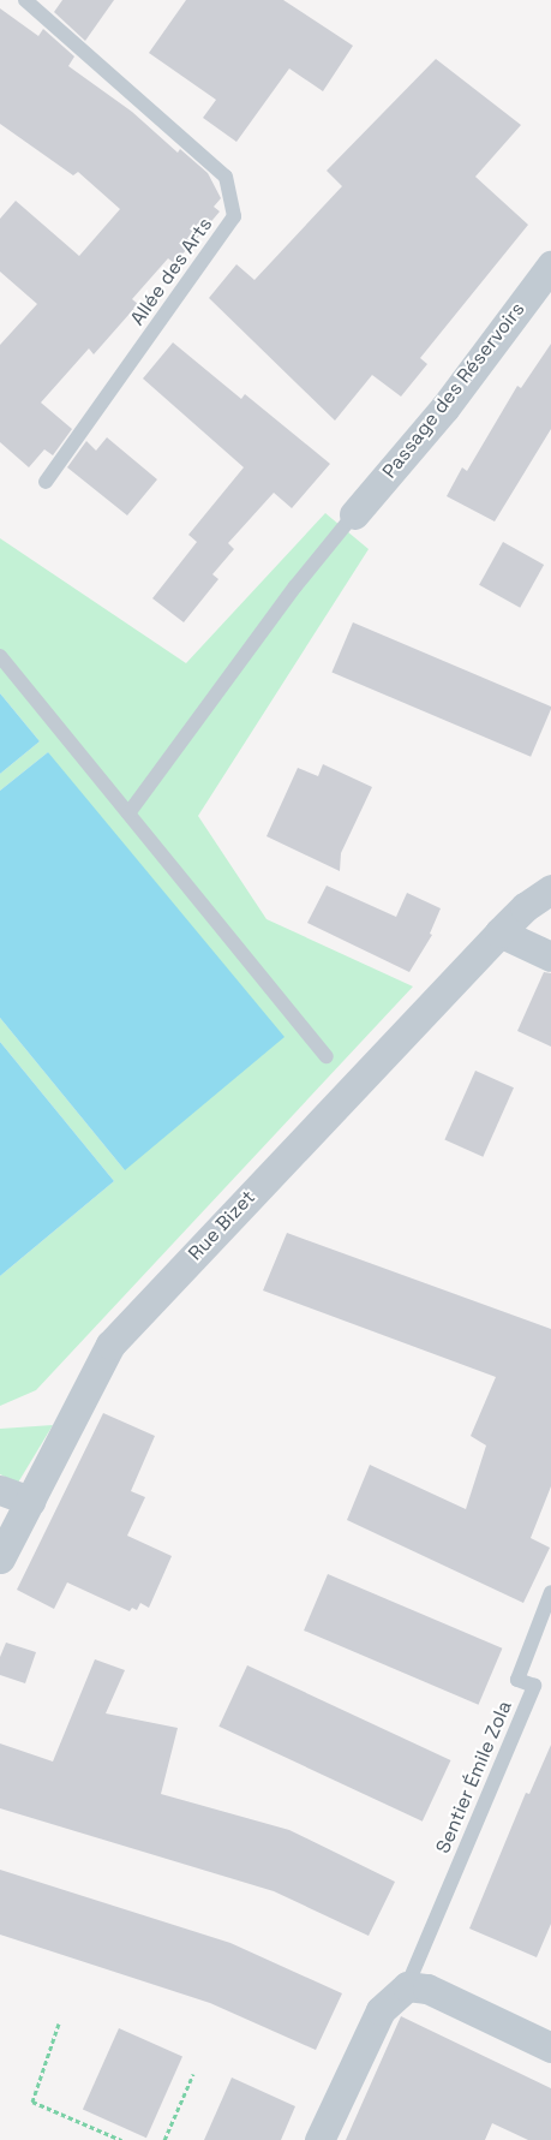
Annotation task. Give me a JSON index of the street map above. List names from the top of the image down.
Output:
{
  "streets": {
    "street": ["Passage des Réservoirs", "Rue Bizet"],
    "lane": ["Allée des Arts", "Sentier Émile Zola"]
  }
}
